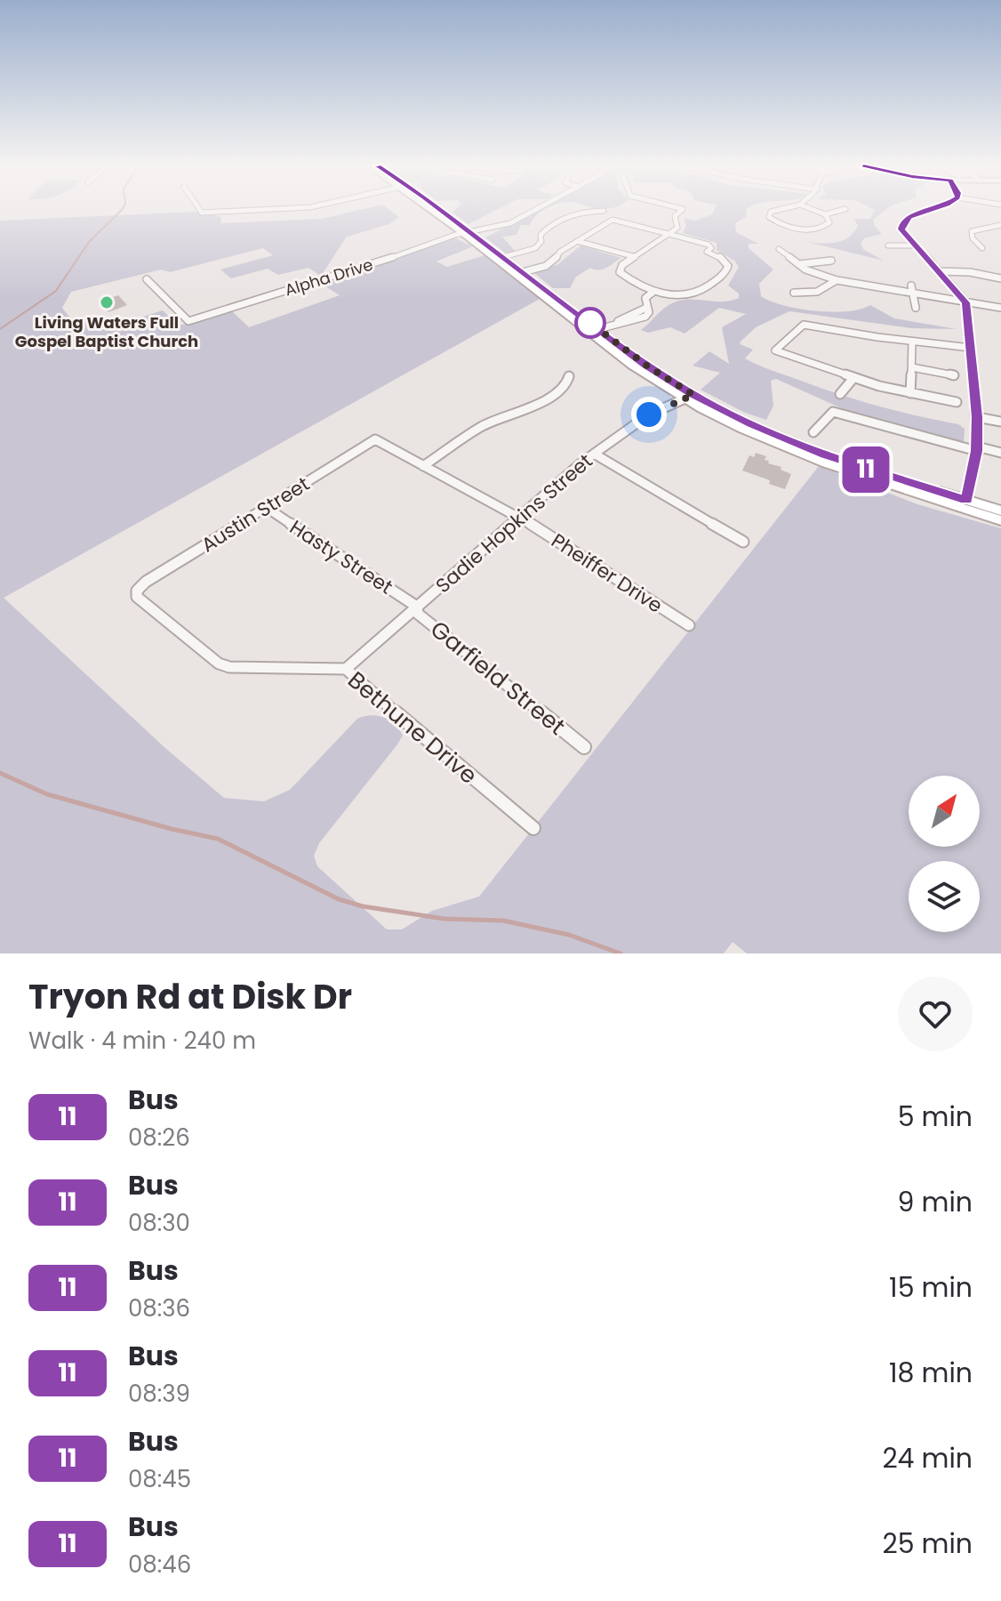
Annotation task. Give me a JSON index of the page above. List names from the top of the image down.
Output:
{
  "streets": {
    "street": [
      "Alpha Drive",
      "Austin Street",
      "Sadie Hopkins Street",
      "Hasty Street",
      "Pheiffer Drive",
      "Garfield Street",
      "Bethune Drive"
    ]
  },
  "crossings": [
    ["Austin Street", "Hasty Street"],
    ["Austin Street", "Pheiffer Drive"],
    ["Austin Street", "Bethune Drive"],
    ["Sadie Hopkins Street", "Hasty Street"],
    ["Sadie Hopkins Street", "Pheiffer Drive"],
    ["Sadie Hopkins Street", "Garfield Street"],
    ["Sadie Hopkins Street", "Bethune Drive"],
    ["Hasty Street", "Garfield Street"]
  ],
  "places": ["Living Waters Full Gospel Baptist Church"],
  "lines": ["bus line 11"],
  "north": "top right",
  "page": {
    "on_map": "11",
    "heading": ["Tryon Rd at Disk Dr", "Walk · 4 min · 240 m"],
    "list": [
      {
        "mark": "11",
        "name": "Bus",
        "note": "08:26",
        "value": "5 min"
      },
      {
        "mark": "11",
        "name": "Bus",
        "note": "08:30",
        "value": "9 min"
      },
      {
        "mark": "11",
        "name": "Bus",
        "note": "08:36",
        "value": "15 min"
      },
      {
        "mark": "11",
        "name": "Bus",
        "note": "08:39",
        "value": "18 min"
      },
      {
        "mark": "11",
        "name": "Bus",
        "note": "08:45",
        "value": "24 min"
      },
      {
        "mark": "11",
        "name": "Bus",
        "note": "08:46",
        "value": "25 min"
      }
    ]
  }
}
